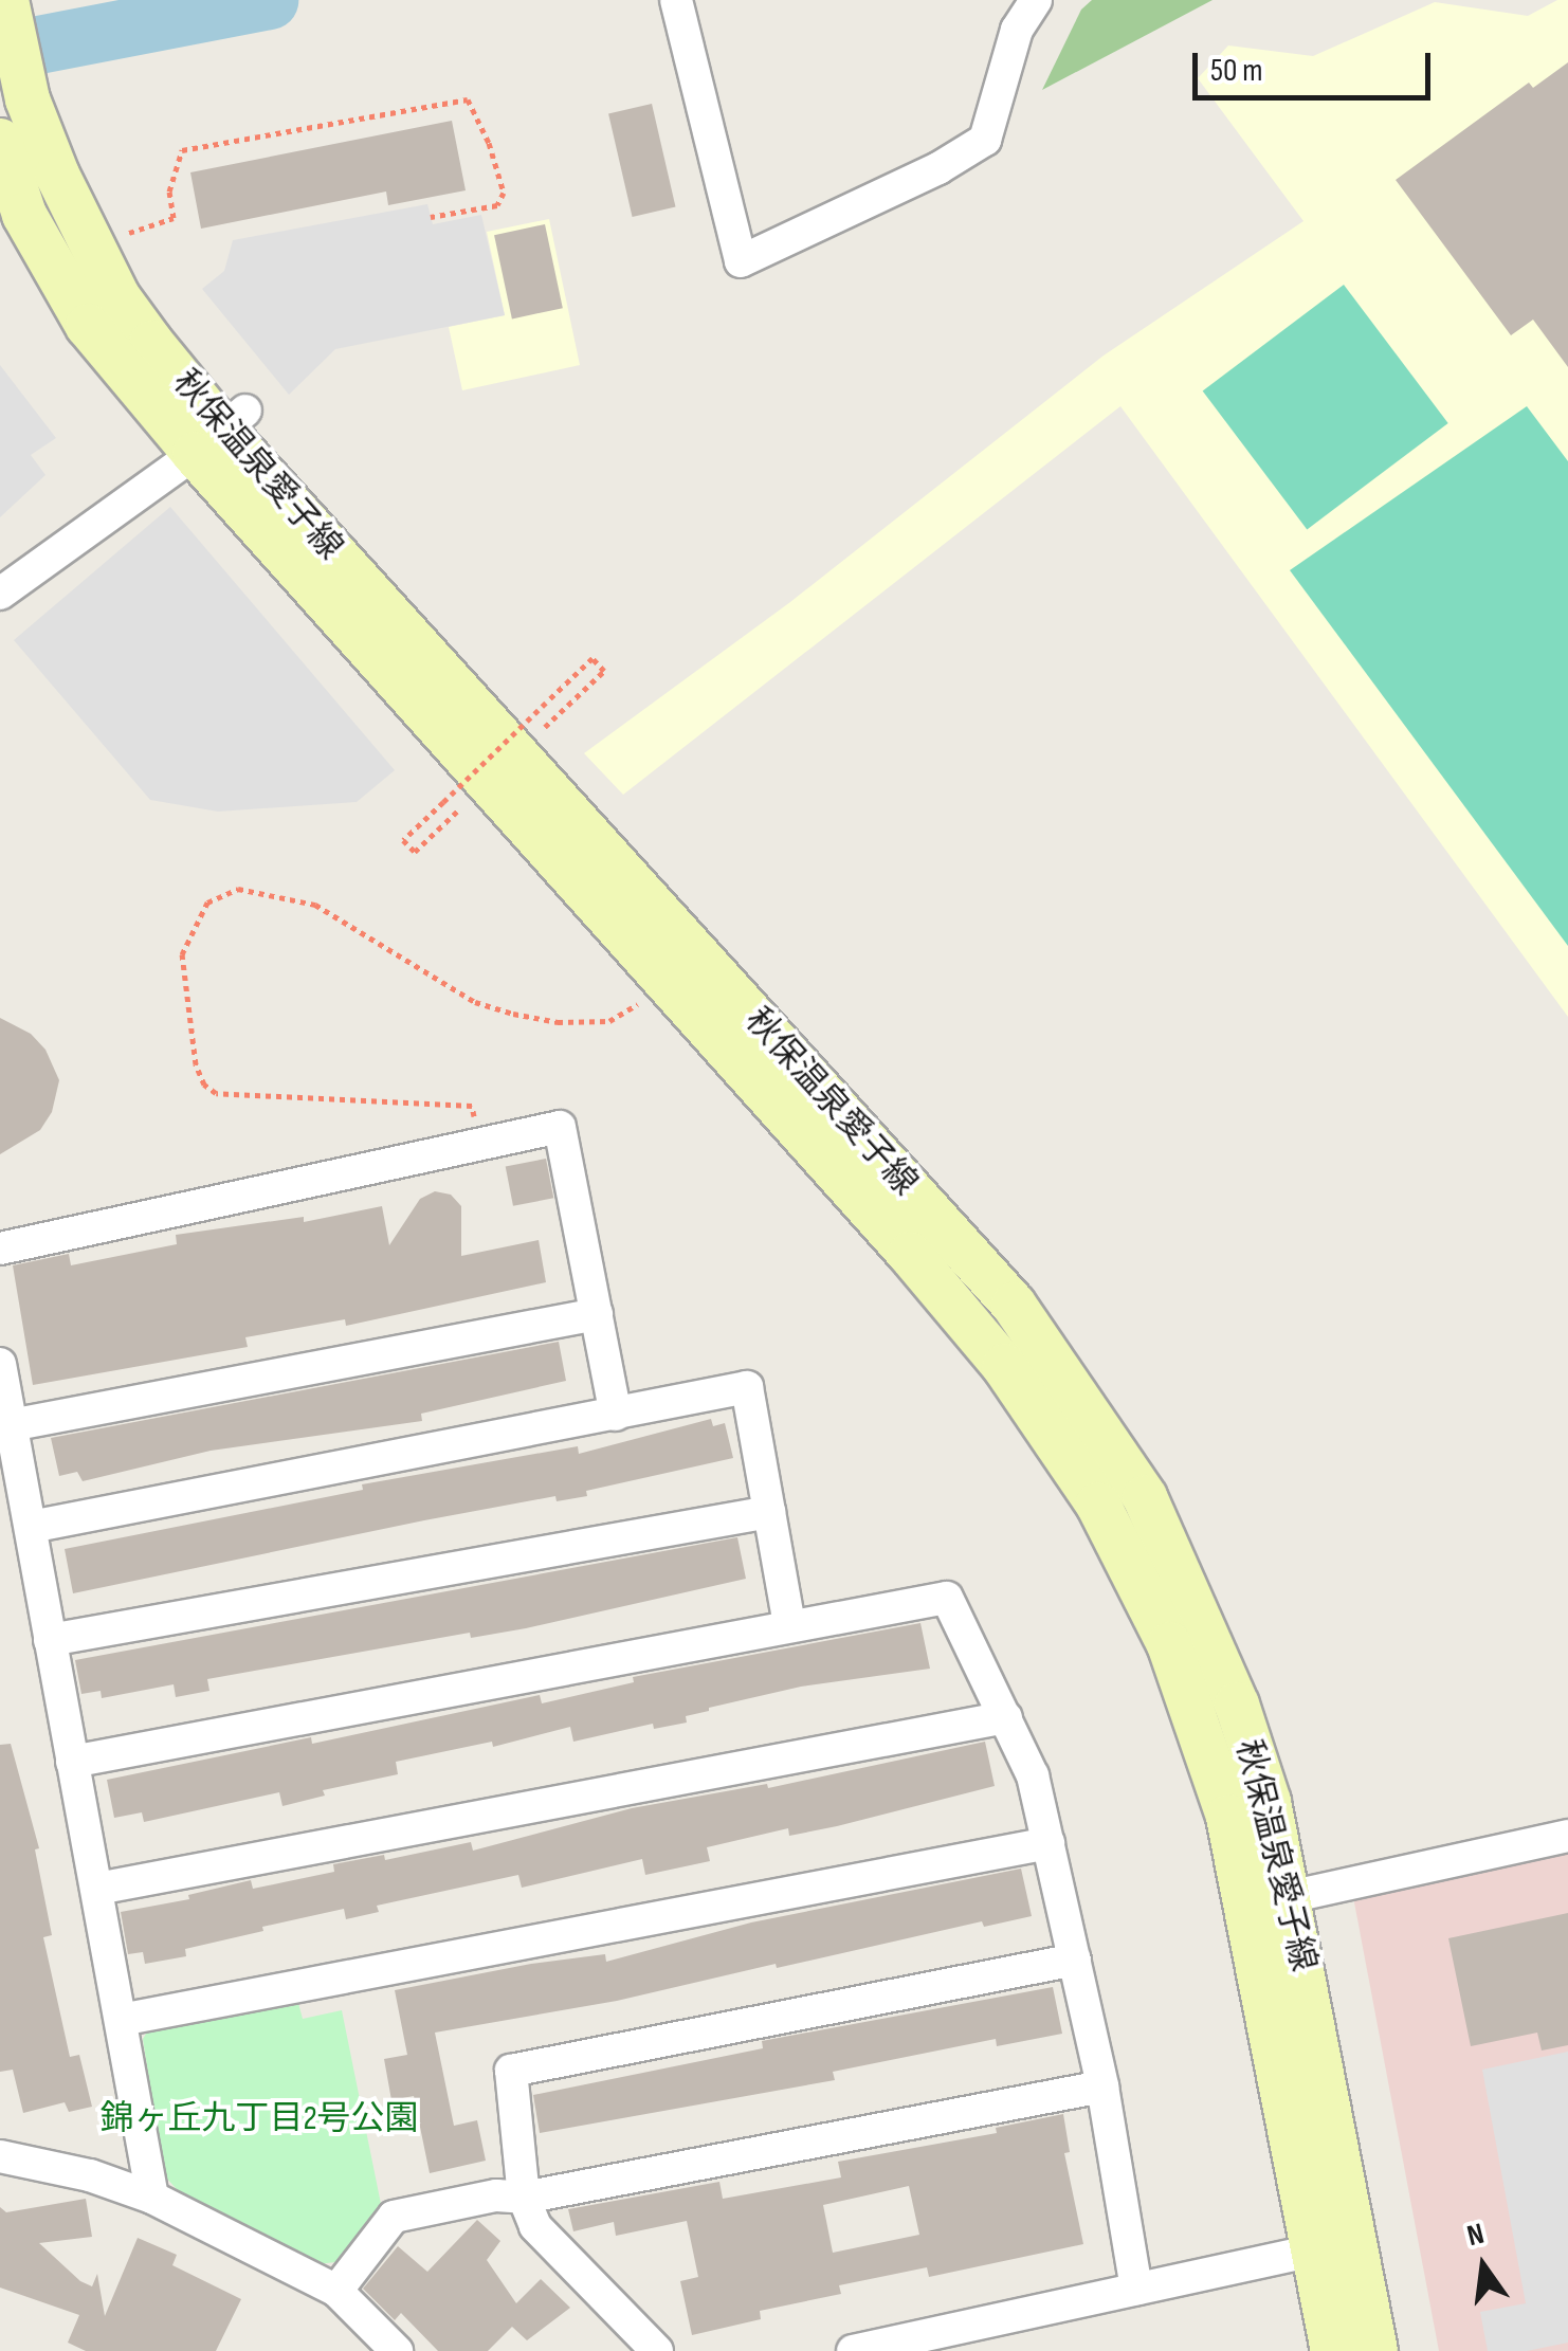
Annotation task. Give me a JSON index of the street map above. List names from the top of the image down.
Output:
{
  "streets": {
    "main road": ["秋保温泉愛子線"]
  },
  "parks": ["錦ヶ丘九丁目2号公園"],
  "scale_bar": "50 m",
  "north": "top"
}
